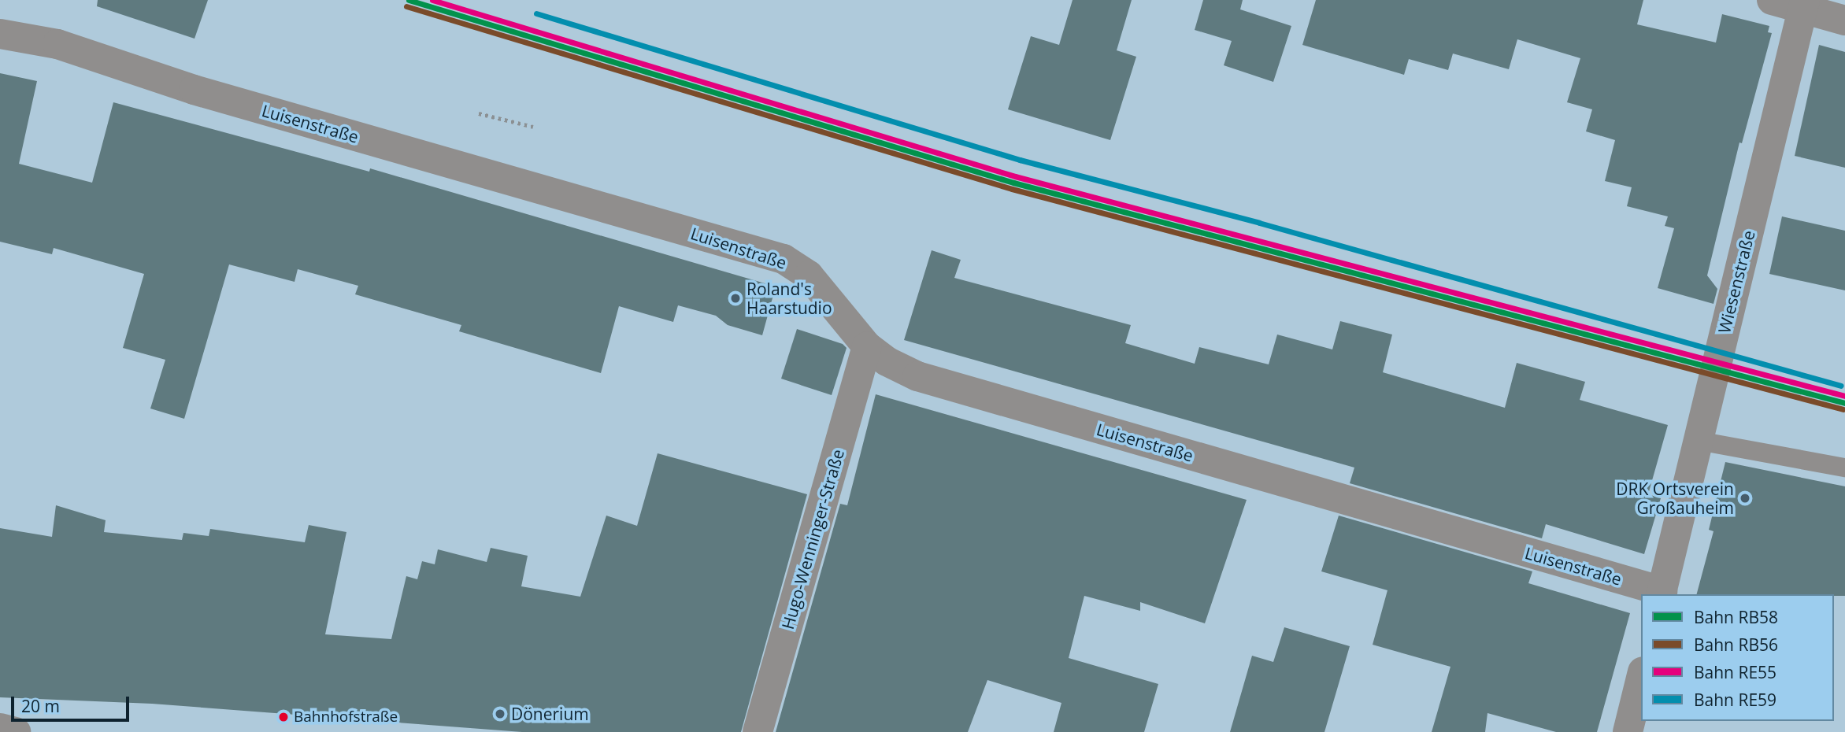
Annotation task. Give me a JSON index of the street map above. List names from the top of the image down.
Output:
{
  "streets": {
    "street": ["Luisenstraße", "Wiesenstraße", "Hugo-Wenninger-Straße"]
  },
  "crossings": [
    ["Luisenstraße", "Wiesenstraße"],
    ["Luisenstraße", "Hugo-Wenninger-Straße"]
  ],
  "places": [
    "Roland's Haarstudio",
    "DRK Ortsverein Großauheim",
    "Dönerium",
    "Bahnhofstraße"
  ],
  "lines": [
    "rail line RB58",
    "rail line RE55",
    "rail line RB56",
    "rail line RE59"
  ],
  "legend": [
    "Bahn RB58",
    "Bahn RB56",
    "Bahn RE55",
    "Bahn RE59"
  ],
  "scale_bar": "20 m"
}
